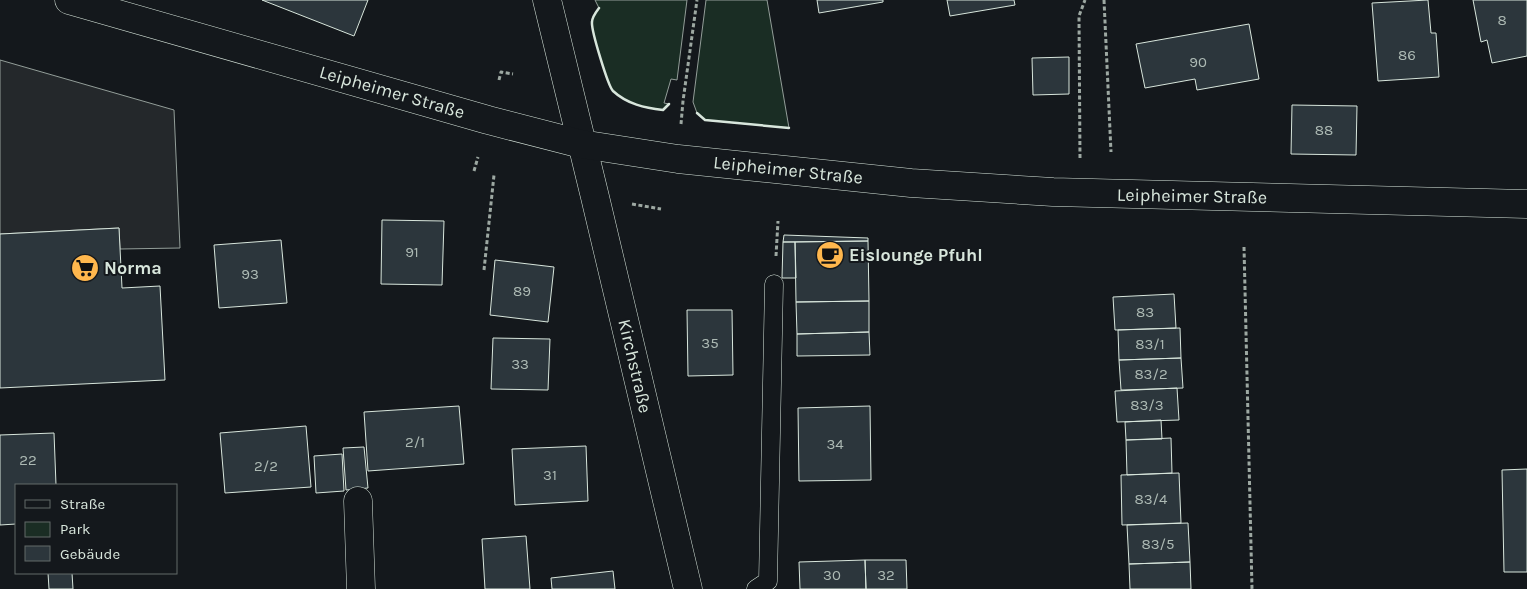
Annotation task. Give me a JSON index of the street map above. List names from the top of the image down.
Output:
{
  "streets": {
    "main road": ["Leipheimer Straße", "Kirchstraße"]
  },
  "crossings": [
    ["Leipheimer Straße", "Kirchstraße"]
  ],
  "places": {
    "cafe": ["Eislounge Pfuhl"],
    "supermarket": ["Norma"]
  },
  "house_numbers": [
    "8",
    "86",
    "90",
    "88",
    "91",
    "93",
    "89",
    "83",
    "35",
    "83/1",
    "33",
    "83/2",
    "83/3",
    "2/1",
    "34",
    "22",
    "2/2",
    "31",
    "83/4",
    "83/5",
    "30",
    "32"
  ],
  "legend": ["Straße", "Park", "Gebäude"]
}
